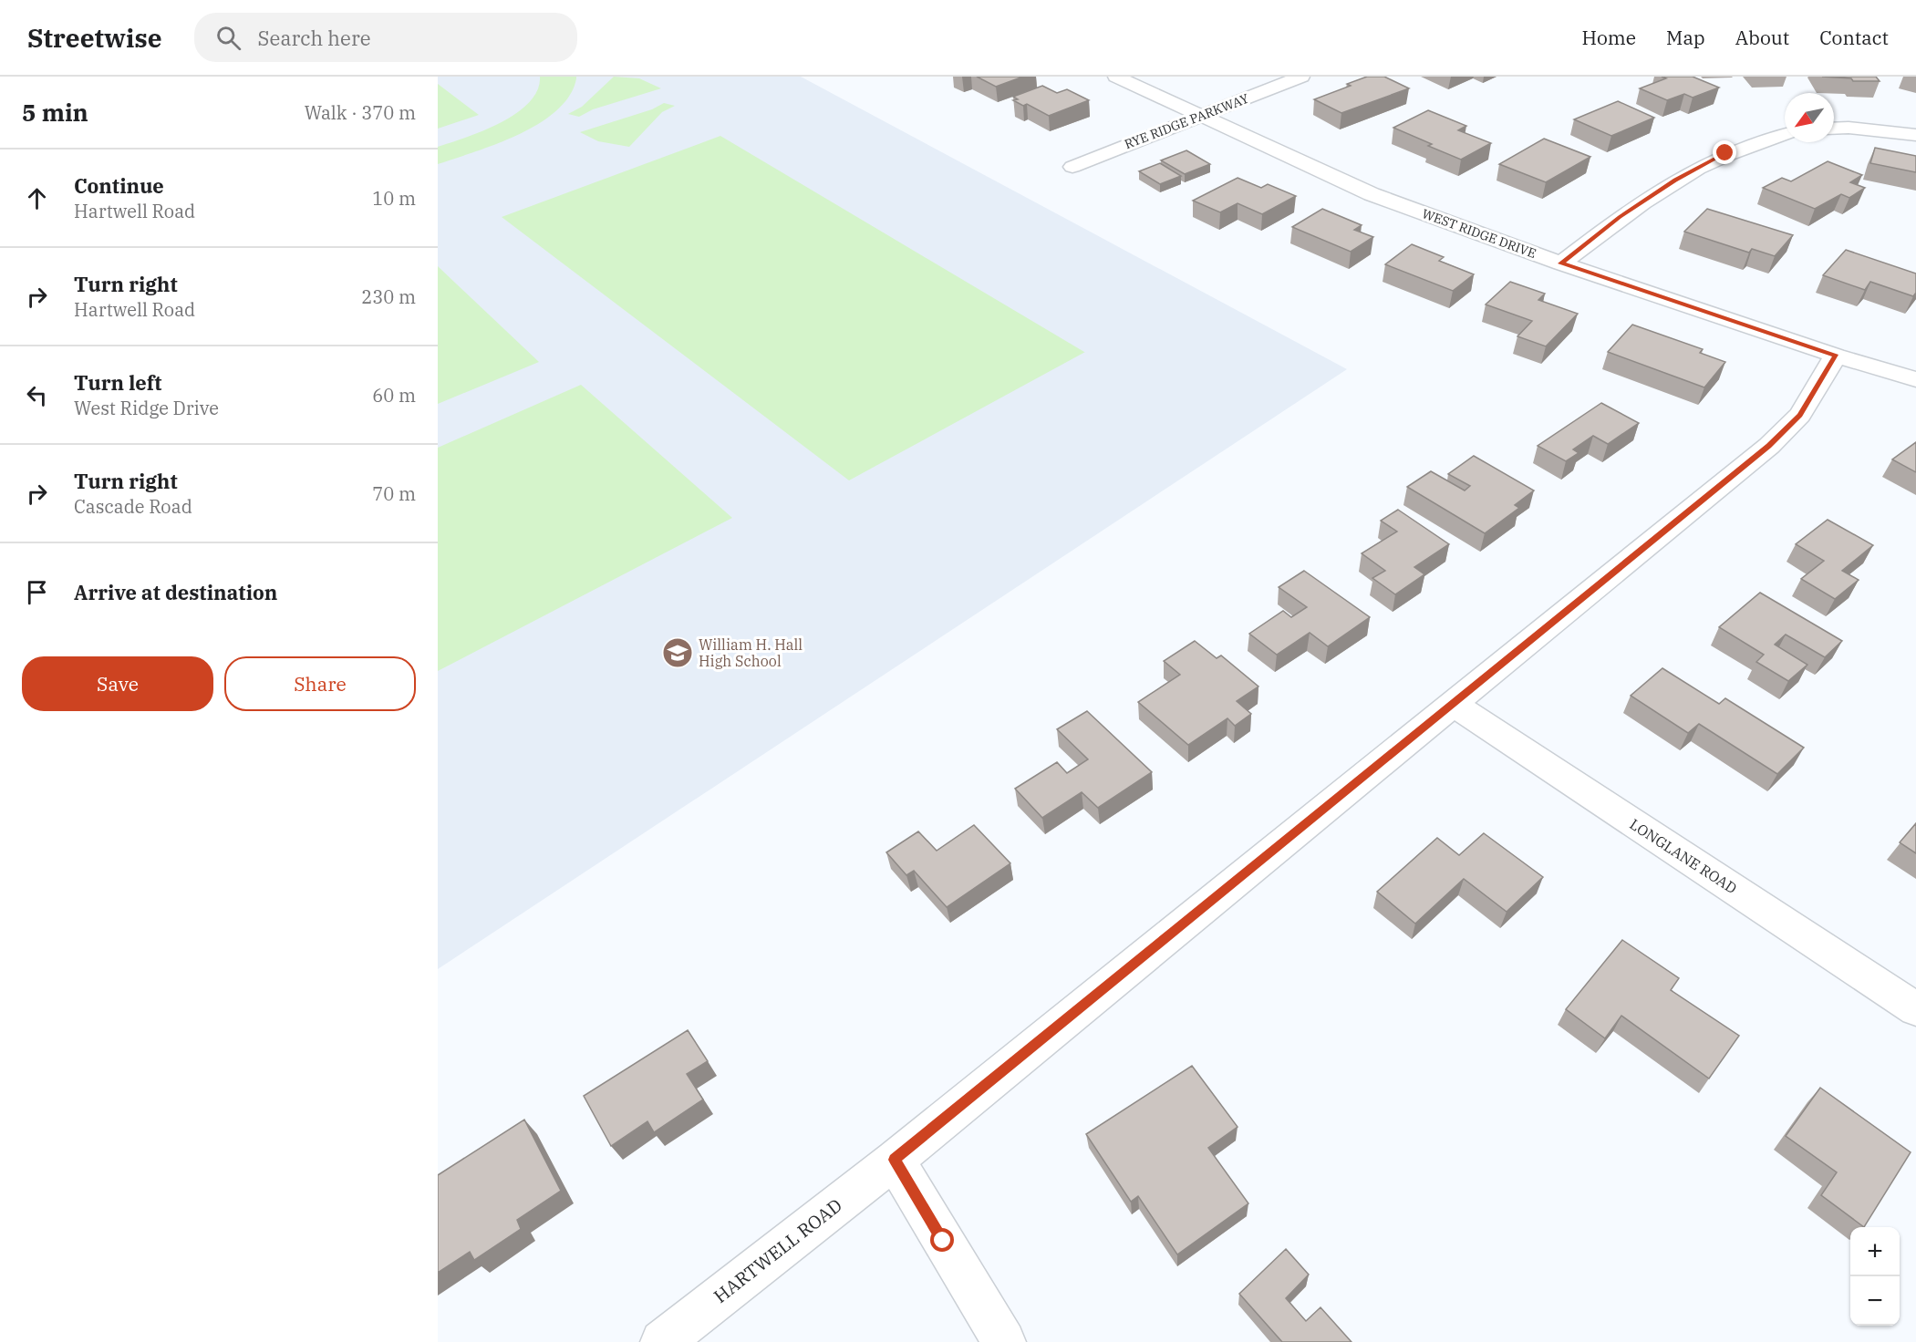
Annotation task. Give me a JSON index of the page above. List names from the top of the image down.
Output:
{
  "streets": {
    "street": [
      "RYE RIDGE PARKWAY",
      "WEST RIDGE DRIVE",
      "LONGLANE ROAD",
      "HARTWELL ROAD"
    ]
  },
  "crossings": [
    ["RYE RIDGE PARKWAY", "WEST RIDGE DRIVE"],
    ["WEST RIDGE DRIVE", "HARTWELL ROAD"],
    ["LONGLANE ROAD", "HARTWELL ROAD"]
  ],
  "places": {
    "school or university": ["William H. Hall High School"]
  },
  "north": "bottom left",
  "page": {
    "header": "Streetwise",
    "search": "Search here",
    "nav": [
      "Home",
      "Map",
      "About",
      "Contact"
    ],
    "heading": ["5 min", "Walk · 370 m"],
    "list": [
      ["Continue", "Hartwell Road", "10 m"],
      ["Turn right", "Hartwell Road", "230 m"],
      ["Turn left", "West Ridge Drive", "60 m"],
      ["Turn right", "Cascade Road", "70 m"],
      "Arrive at destination"
    ],
    "buttons": ["Save", "Share"],
    "map_buttons": ["+", "−"]
  }
}
